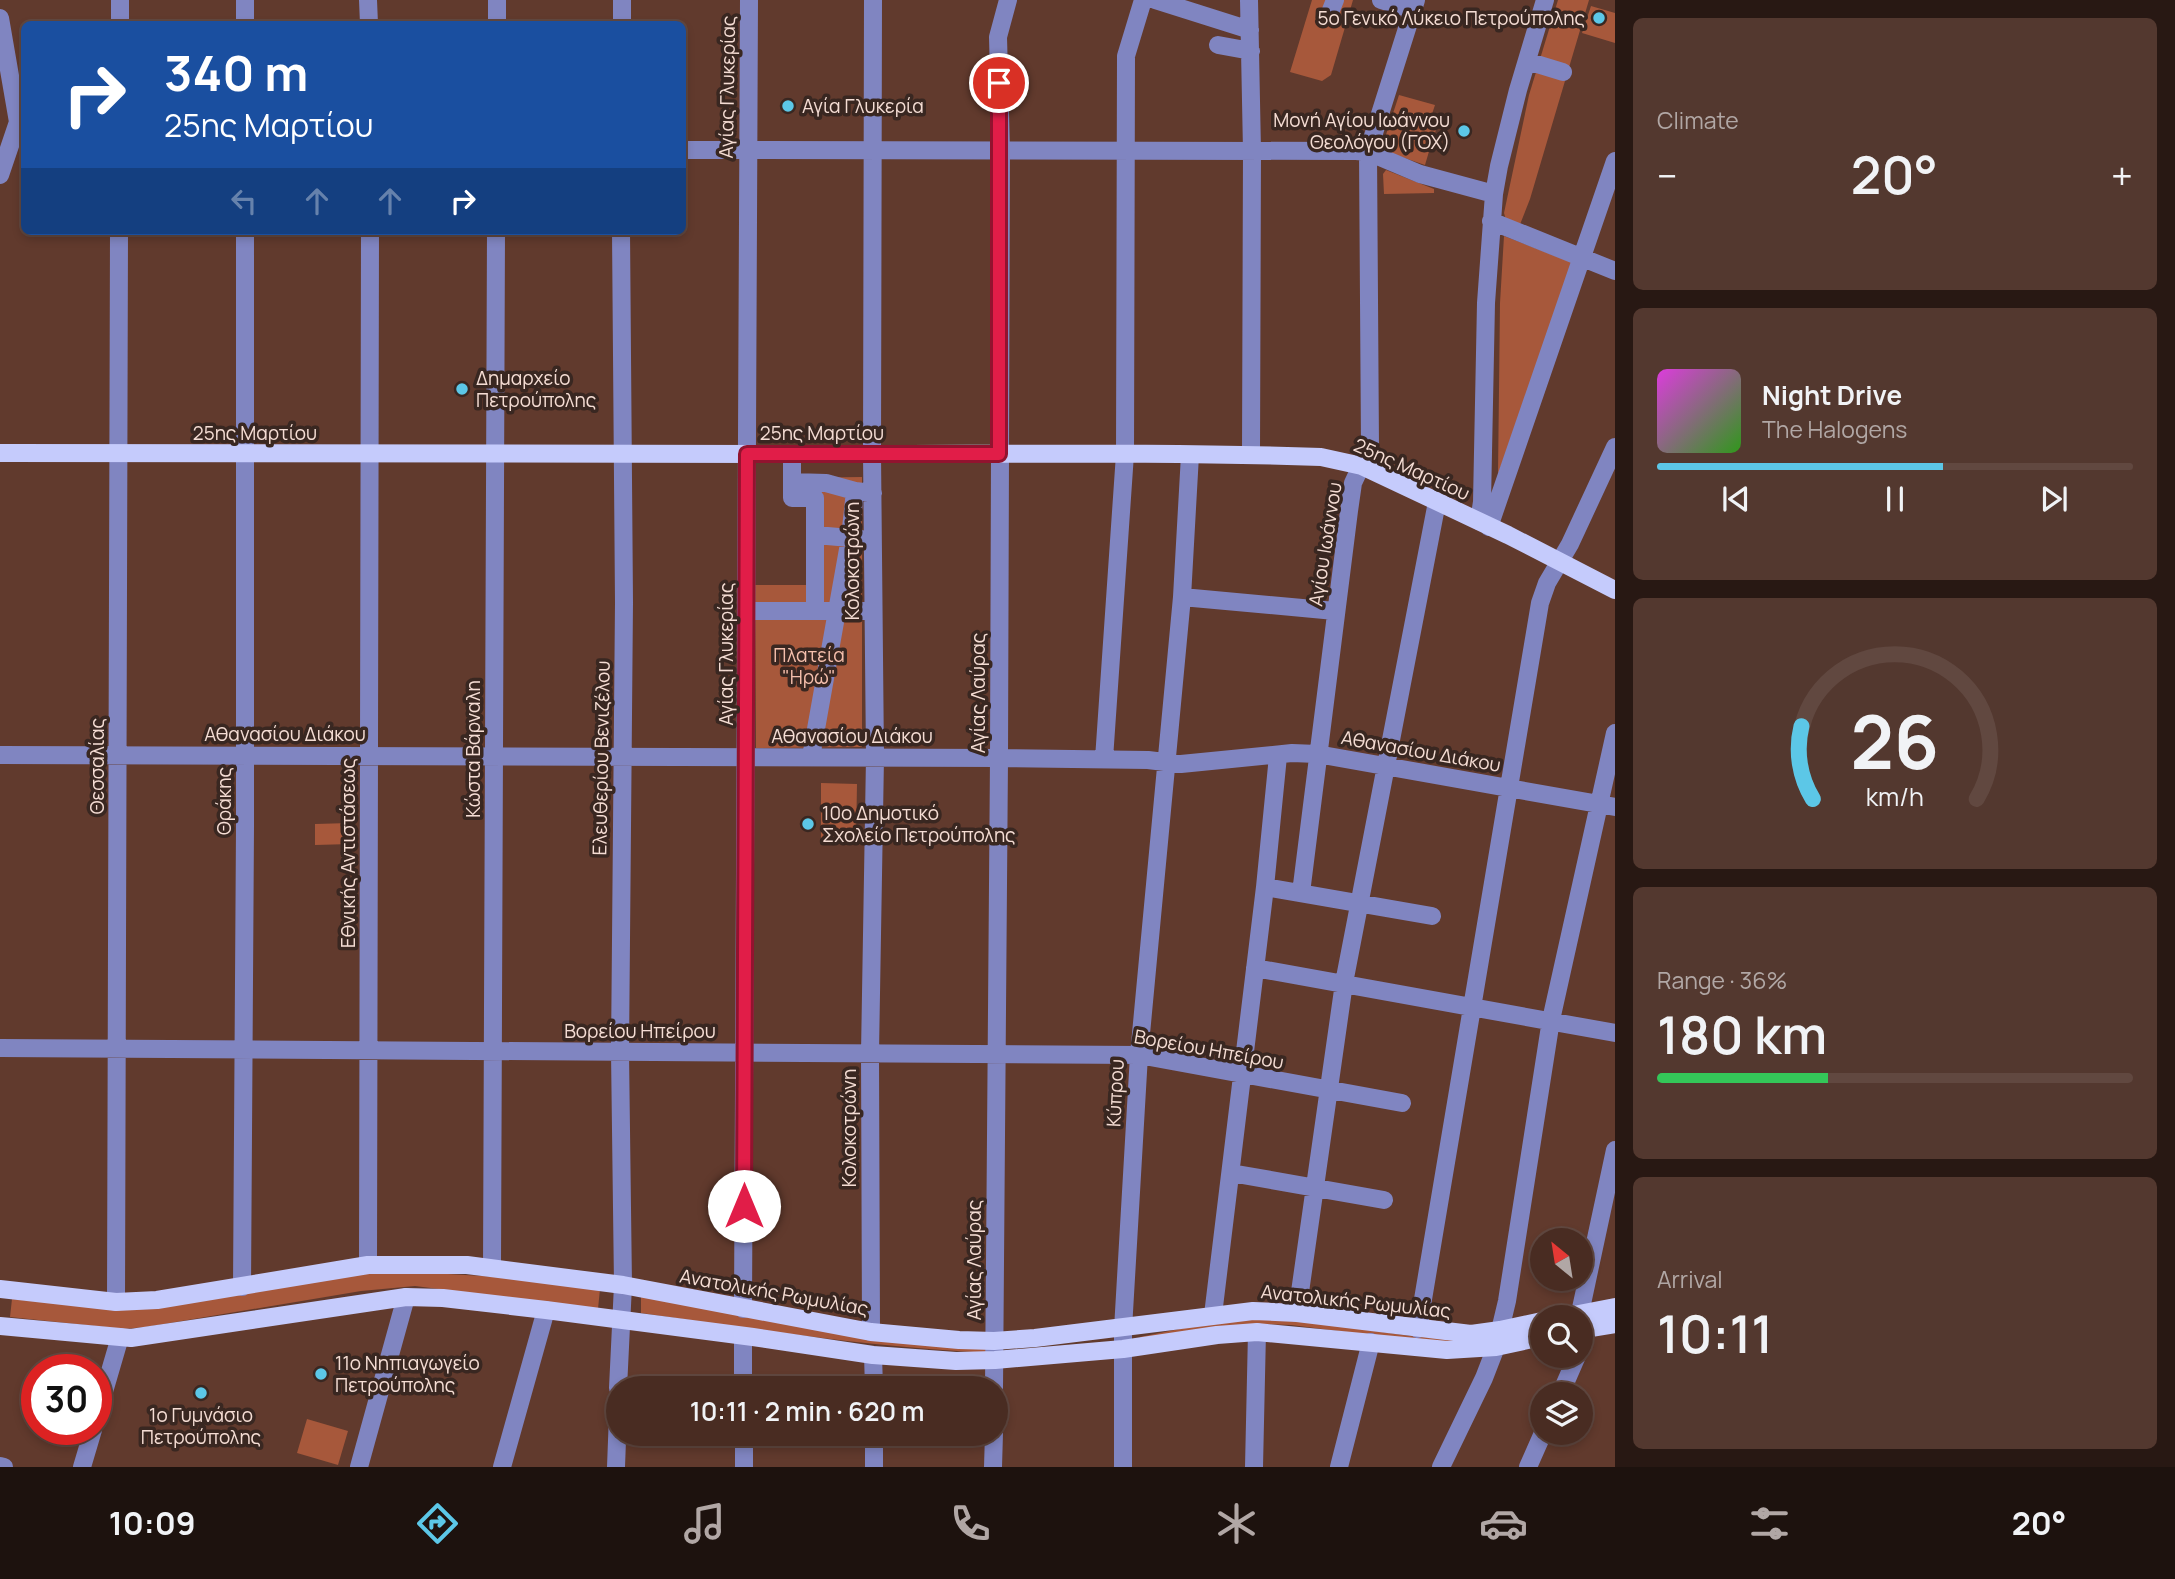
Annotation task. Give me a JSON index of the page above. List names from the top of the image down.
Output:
{
  "streets": {
    "main road": ["25ης Μαρτίου", "Ανατολικής Ρωμυλίας"],
    "street": [
      "Αγίας Γλυκερίας",
      "Αγίου Ιωάννου",
      "Κολοκοτρώνη",
      "Αγίας Λαύρας",
      "Αθανασίου Διάκου",
      "Κώστα Βάρναλη",
      "Ελευθερίου Βενιζέλου",
      "Θεσσαλίας",
      "Θράκης",
      "Εθνικής Αντιστάσεως",
      "Βορείου Ηπείρου",
      "Κύπρου"
    ]
  },
  "crossings": [
    ["Αγίας Γλυκερίας", "25ης Μαρτίου"],
    ["Αγίας Γλυκερίας", "Αθανασίου Διάκου"],
    ["Αγίας Γλυκερίας", "Βορείου Ηπείρου"],
    ["Αγίας Γλυκερίας", "Ανατολικής Ρωμυλίας"],
    ["25ης Μαρτίου", "Αγίου Ιωάννου"],
    ["25ης Μαρτίου", "Κολοκοτρώνη"],
    ["25ης Μαρτίου", "Αγίας Λαύρας"],
    ["25ης Μαρτίου", "Κώστα Βάρναλη"],
    ["25ης Μαρτίου", "Ελευθερίου Βενιζέλου"],
    ["25ης Μαρτίου", "Θεσσαλίας"],
    ["25ης Μαρτίου", "Θράκης"],
    ["25ης Μαρτίου", "Εθνικής Αντιστάσεως"],
    ["25ης Μαρτίου", "Κύπρου"],
    ["Αγίου Ιωάννου", "Αθανασίου Διάκου"],
    ["Κολοκοτρώνη", "Αθανασίου Διάκου"],
    ["Κολοκοτρώνη", "Βορείου Ηπείρου"],
    ["Κολοκοτρώνη", "Ανατολικής Ρωμυλίας"],
    ["Αγίας Λαύρας", "Αθανασίου Διάκου"],
    ["Αγίας Λαύρας", "Βορείου Ηπείρου"],
    ["Αγίας Λαύρας", "Ανατολικής Ρωμυλίας"],
    ["Αθανασίου Διάκου", "Κώστα Βάρναλη"],
    ["Αθανασίου Διάκου", "Ελευθερίου Βενιζέλου"],
    ["Αθανασίου Διάκου", "Θεσσαλίας"],
    ["Αθανασίου Διάκου", "Θράκης"],
    ["Αθανασίου Διάκου", "Εθνικής Αντιστάσεως"],
    ["Αθανασίου Διάκου", "Κύπρου"],
    ["Κώστα Βάρναλη", "Βορείου Ηπείρου"],
    ["Κώστα Βάρναλη", "Ανατολικής Ρωμυλίας"],
    ["Ελευθερίου Βενιζέλου", "Βορείου Ηπείρου"],
    ["Ελευθερίου Βενιζέλου", "Ανατολικής Ρωμυλίας"],
    ["Θεσσαλίας", "Βορείου Ηπείρου"],
    ["Θεσσαλίας", "Ανατολικής Ρωμυλίας"],
    ["Θράκης", "Βορείου Ηπείρου"],
    ["Θράκης", "Ανατολικής Ρωμυλίας"],
    ["Εθνικής Αντιστάσεως", "Βορείου Ηπείρου"],
    ["Εθνικής Αντιστάσεως", "Ανατολικής Ρωμυλίας"],
    ["Βορείου Ηπείρου", "Κύπρου"],
    ["Κύπρου", "Ανατολικής Ρωμυλίας"]
  ],
  "parks": ["Πλατεία \"Ηρώ\""],
  "places": [
    "5ο Γενικό Λύκειο Πετρούπολης",
    "Αγία Γλυκερία",
    "Μονή Αγίου Ιωάννου Θεολόγου (ΓΟΧ)",
    "Δημαρχείο Πετρούπολης",
    "10ο Δημοτικό Σχολείο Πετρούπολης",
    "11ο Νηπιαγωγείο Πετρούπολης",
    "1ο Γυμνάσιο Πετρούπολης"
  ],
  "north": "top left",
  "page": {
    "tile": [
      "Climate",
      ["Range · 36%", "180 km"],
      ["Arrival", "10:11"]
    ],
    "turn": ["340 m", "25ης Μαρτίου"],
    "heat": ["−", "20°", "+"],
    "song": ["Night Drive", "The Halogens"],
    "limit": "30",
    "trip": "10:11 · 2 min · 620 m",
    "tabs": ["10:09", "20°"],
    "gauge": ["26", "km/h"]
  }
}
